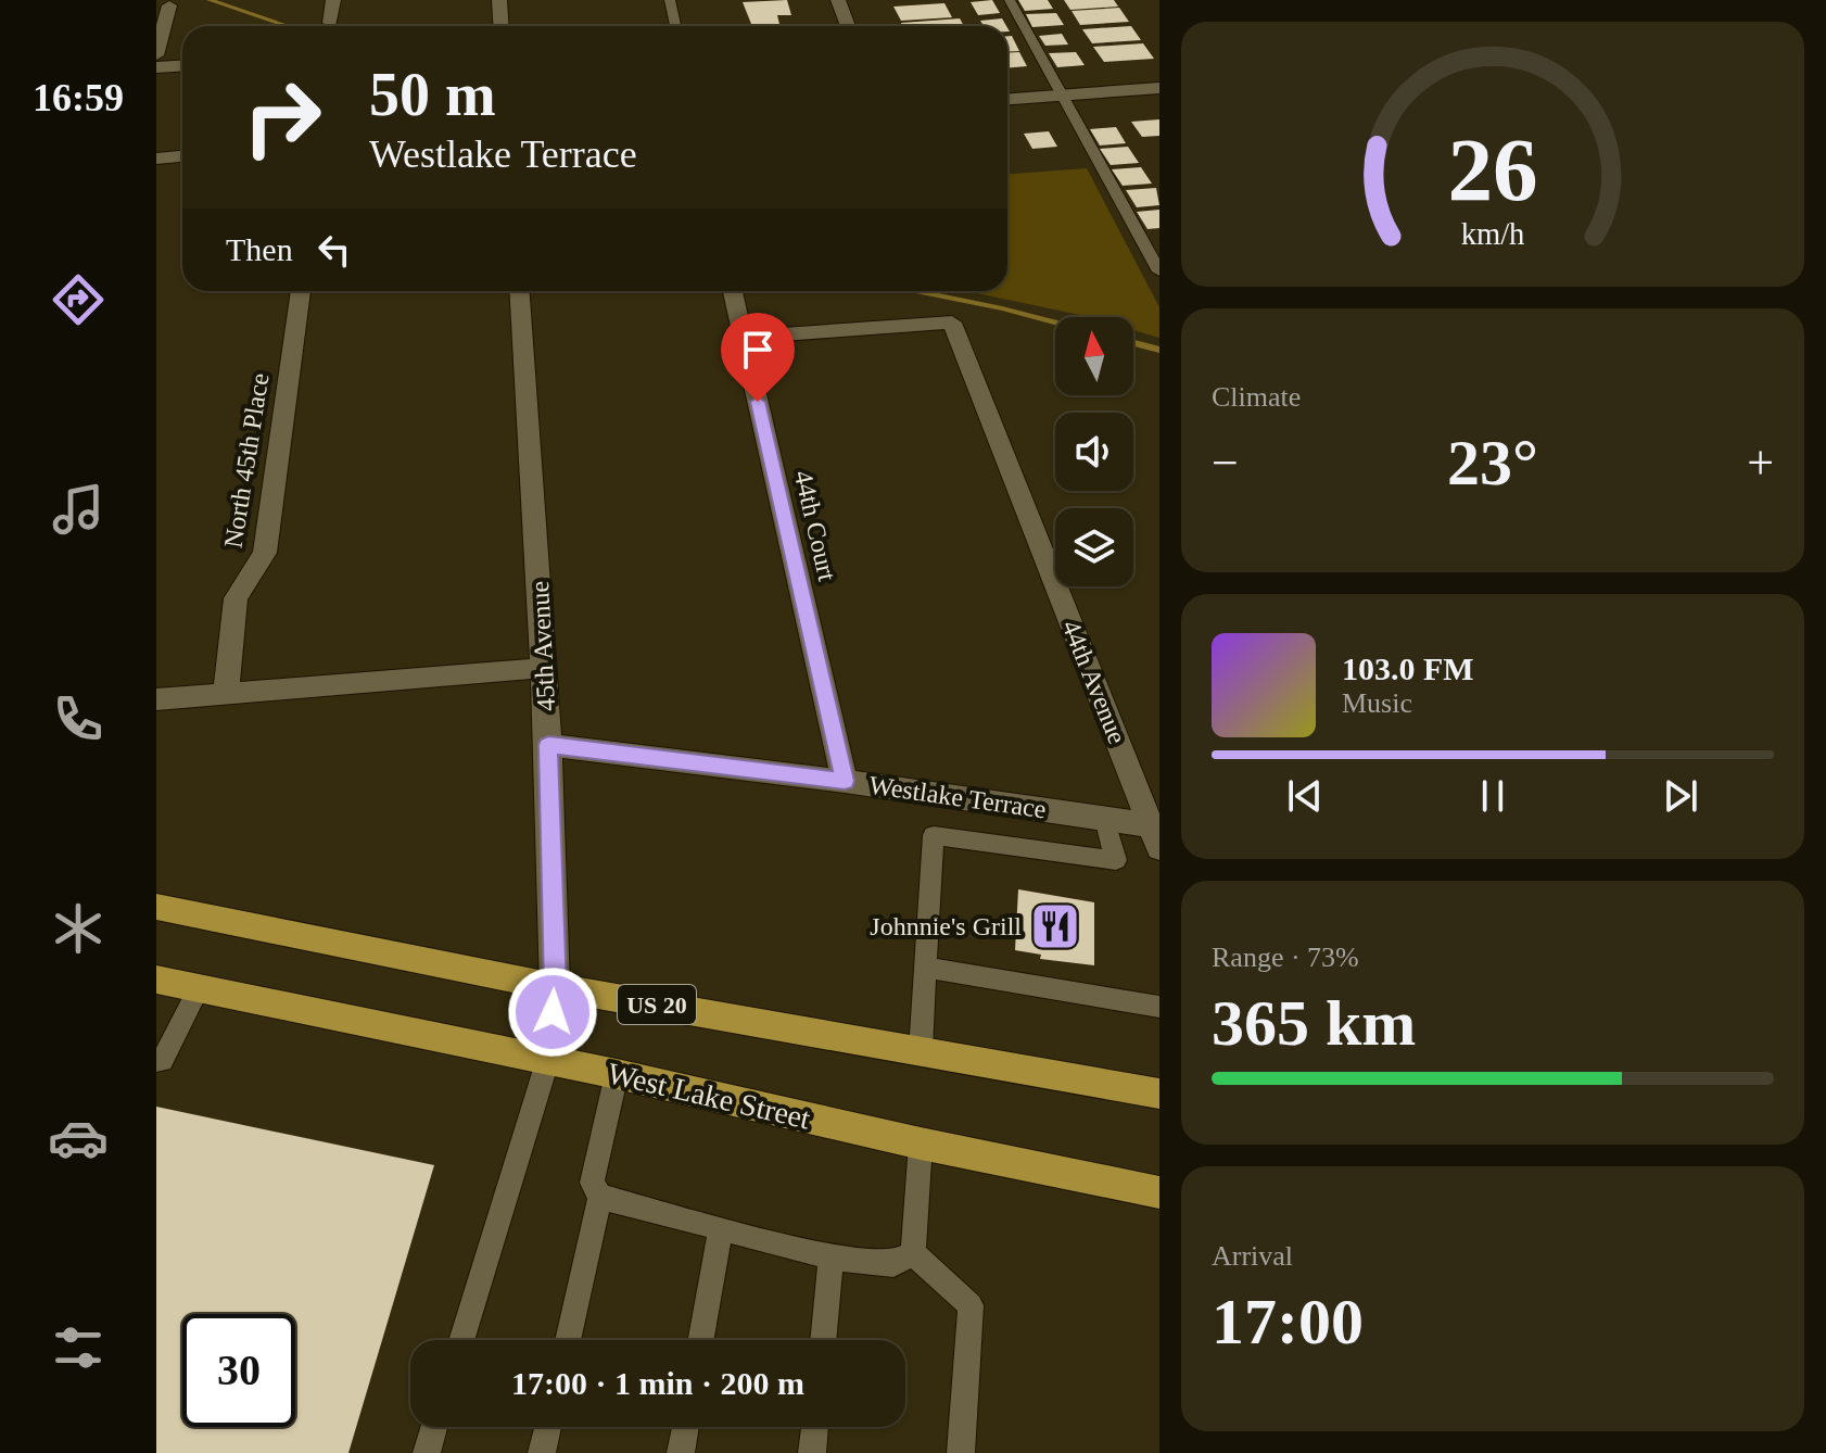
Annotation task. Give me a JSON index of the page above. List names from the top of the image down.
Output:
{
  "streets": {
    "main road": ["US 20", "West Lake Street"],
    "street": [
      "North 45th Place",
      "44th Court",
      "45th Avenue",
      "44th Avenue",
      "Westlake Terrace"
    ]
  },
  "crossings": [
    ["44th Court", "44th Avenue"],
    ["44th Court", "Westlake Terrace"],
    ["45th Avenue", "Westlake Terrace"],
    ["45th Avenue", "US 20"],
    ["45th Avenue", "West Lake Street"],
    ["44th Avenue", "Westlake Terrace"]
  ],
  "places": {
    "restaurant": ["Johnnie's Grill"]
  },
  "north": "top",
  "page": {
    "tabs": "16:59",
    "turn": ["50 m", "Westlake Terrace"],
    "then": "Then",
    "tile": [
      "Climate",
      ["Range · 73%", "365 km"],
      ["Arrival", "17:00"]
    ],
    "heat": ["−", "23°", "+"],
    "song": ["103.0 FM", "Music"],
    "limit": "30",
    "trip": "17:00 · 1 min · 200 m",
    "gauge": ["26", "km/h"]
  }
}
